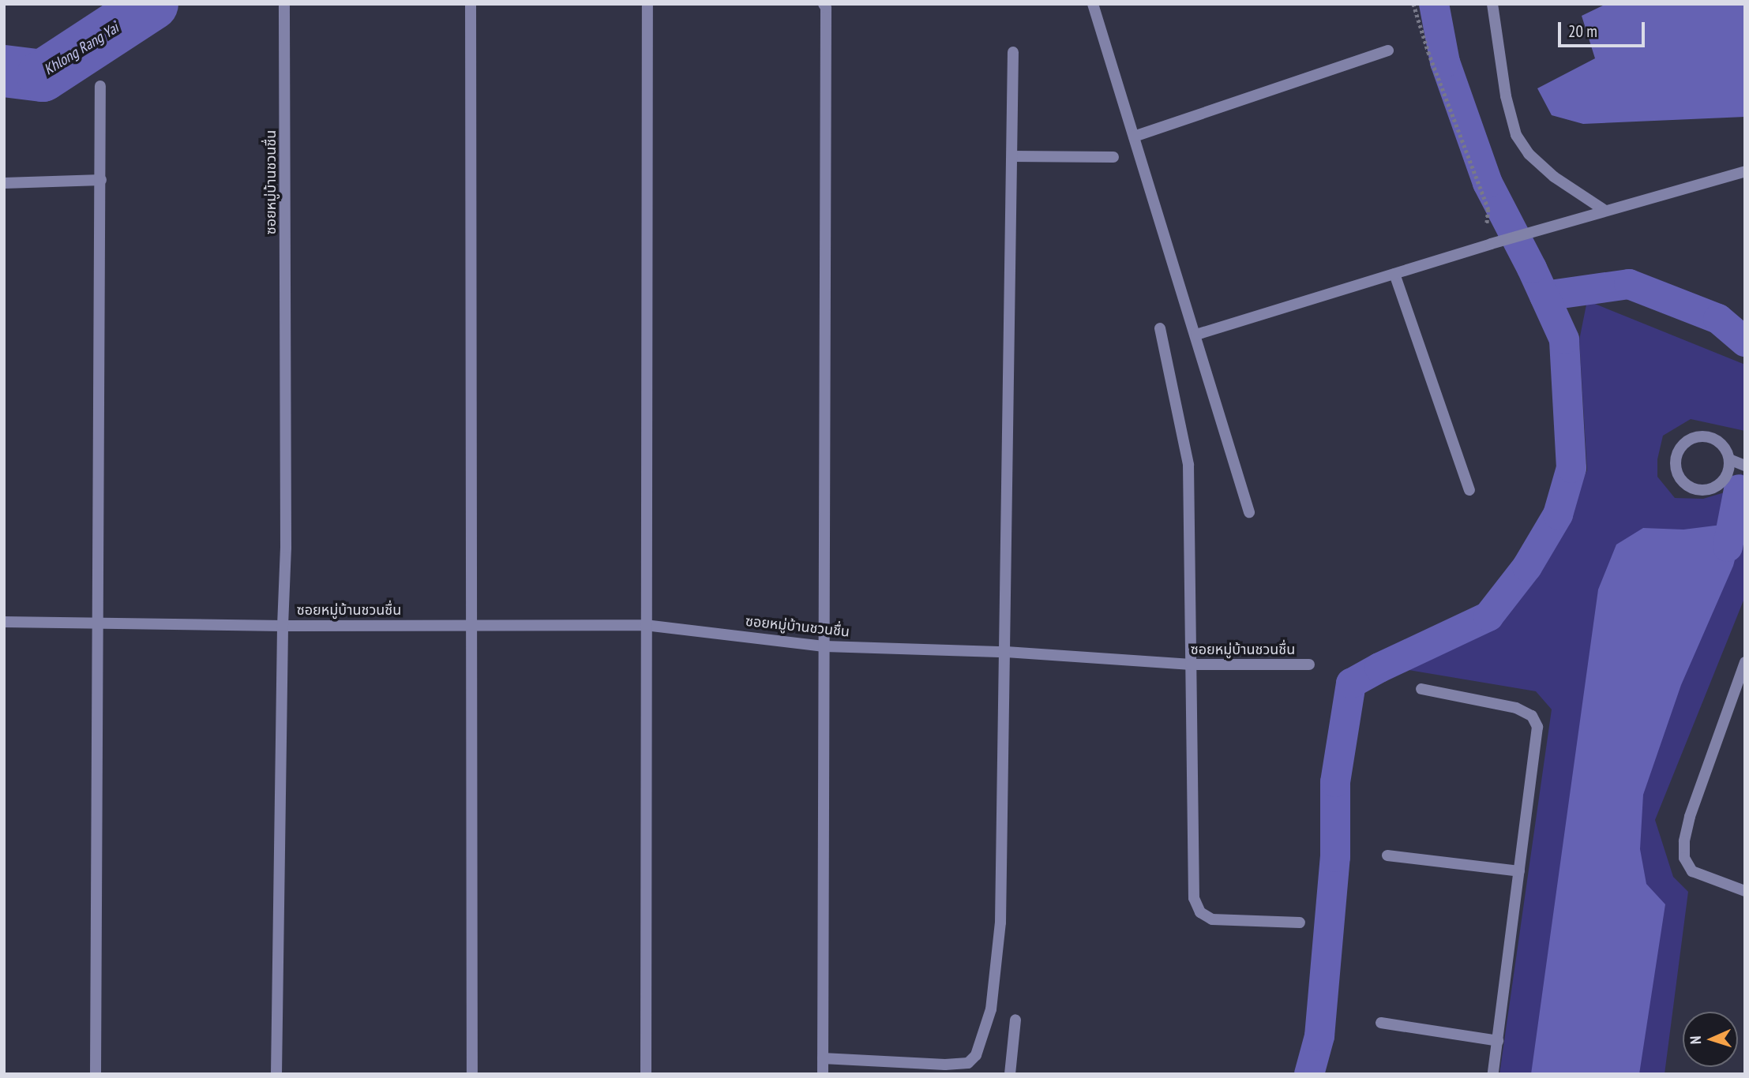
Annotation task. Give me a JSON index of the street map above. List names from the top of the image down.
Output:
{
  "streets": {
    "street": ["ซอยหมู่บ้านชวนชื่น"]
  },
  "water": ["Khlong Rang Yai"],
  "scale_bar": "20 m",
  "north": "left"
}
